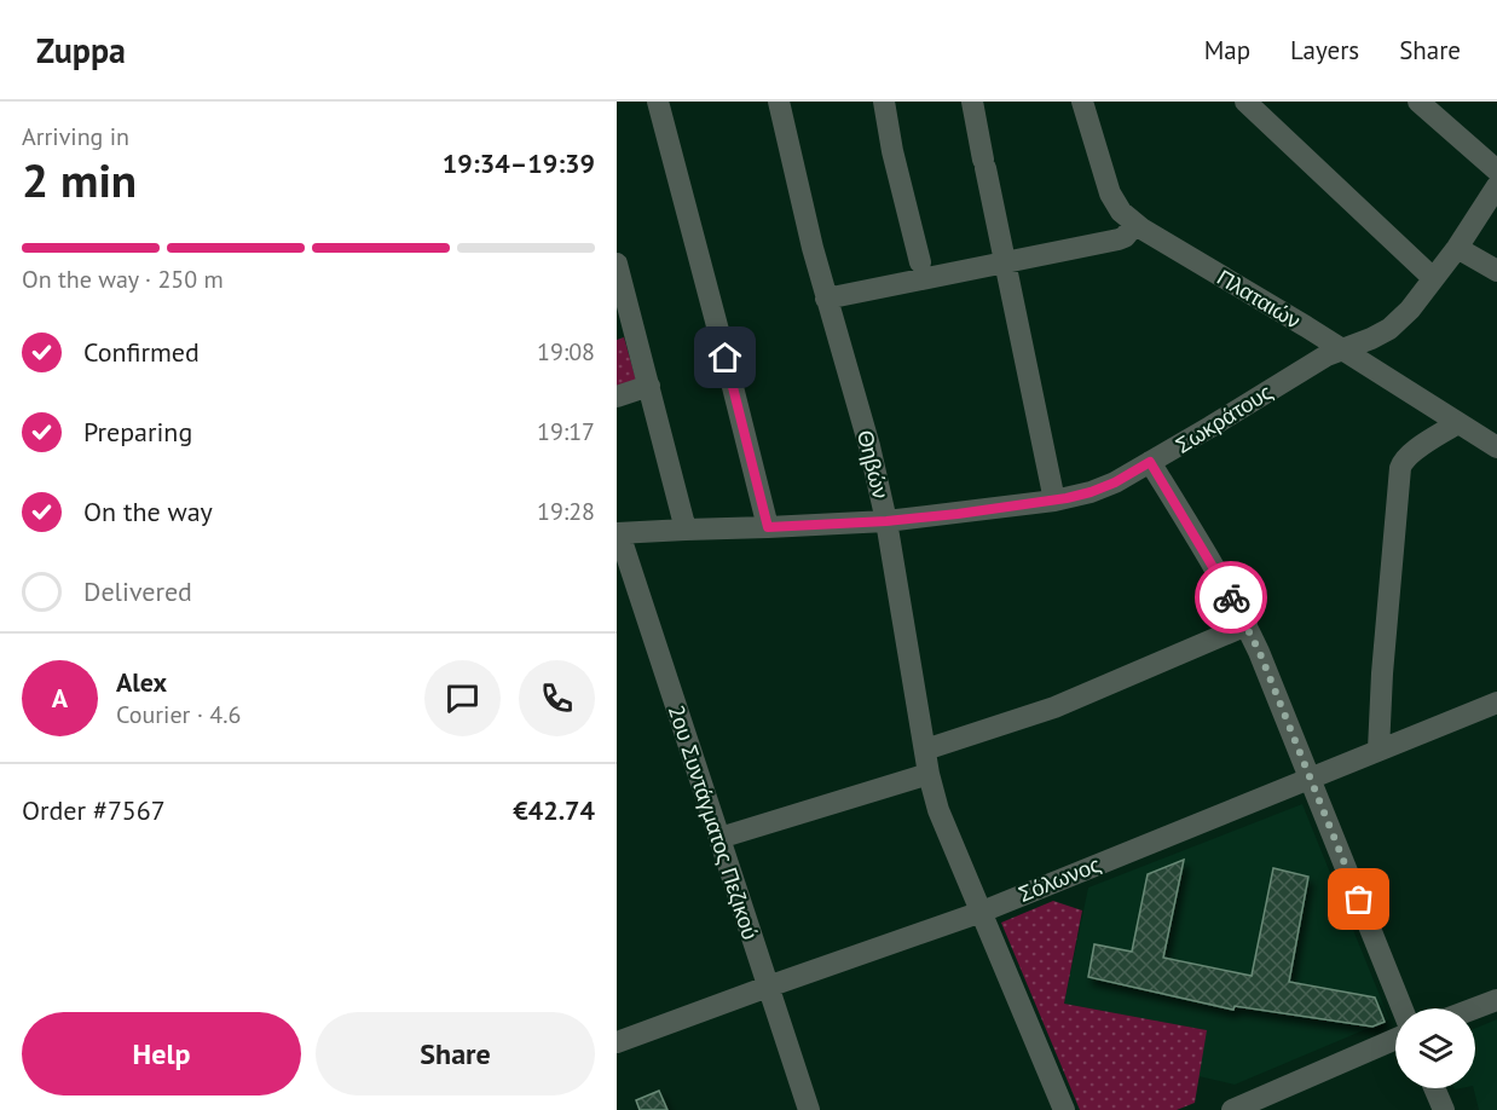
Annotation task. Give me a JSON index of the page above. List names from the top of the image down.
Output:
{
  "streets": {
    "street": [
      "Πλαταιών",
      "Σωκράτους",
      "Θηβών",
      "2ου Συντάγματος Πεζικού",
      "Σόλωνος"
    ]
  },
  "crossings": [
    ["Πλαταιών", "Σωκράτους"],
    ["Σωκράτους", "Θηβών"],
    ["Σωκράτους", "2ου Συντάγματος Πεζικού"],
    ["Θηβών", "Σόλωνος"],
    ["2ου Συντάγματος Πεζικού", "Σόλωνος"]
  ],
  "page": {
    "header": "Zuppa",
    "nav": ["Map", "Layers", "Share"],
    "heading": ["2 min", "Arriving in", "19:34–19:39"],
    "panel": [
      "Alex",
      "Courier · 4.6",
      "Order #7567",
      "€42.74"
    ],
    "bar": "On the way · 250 m",
    "list": [
      ["Confirmed", "19:08"],
      ["Preparing", "19:17"],
      ["On the way", "19:28"],
      "Delivered"
    ],
    "round": "A",
    "buttons": ["Help", "Share"]
  }
}
